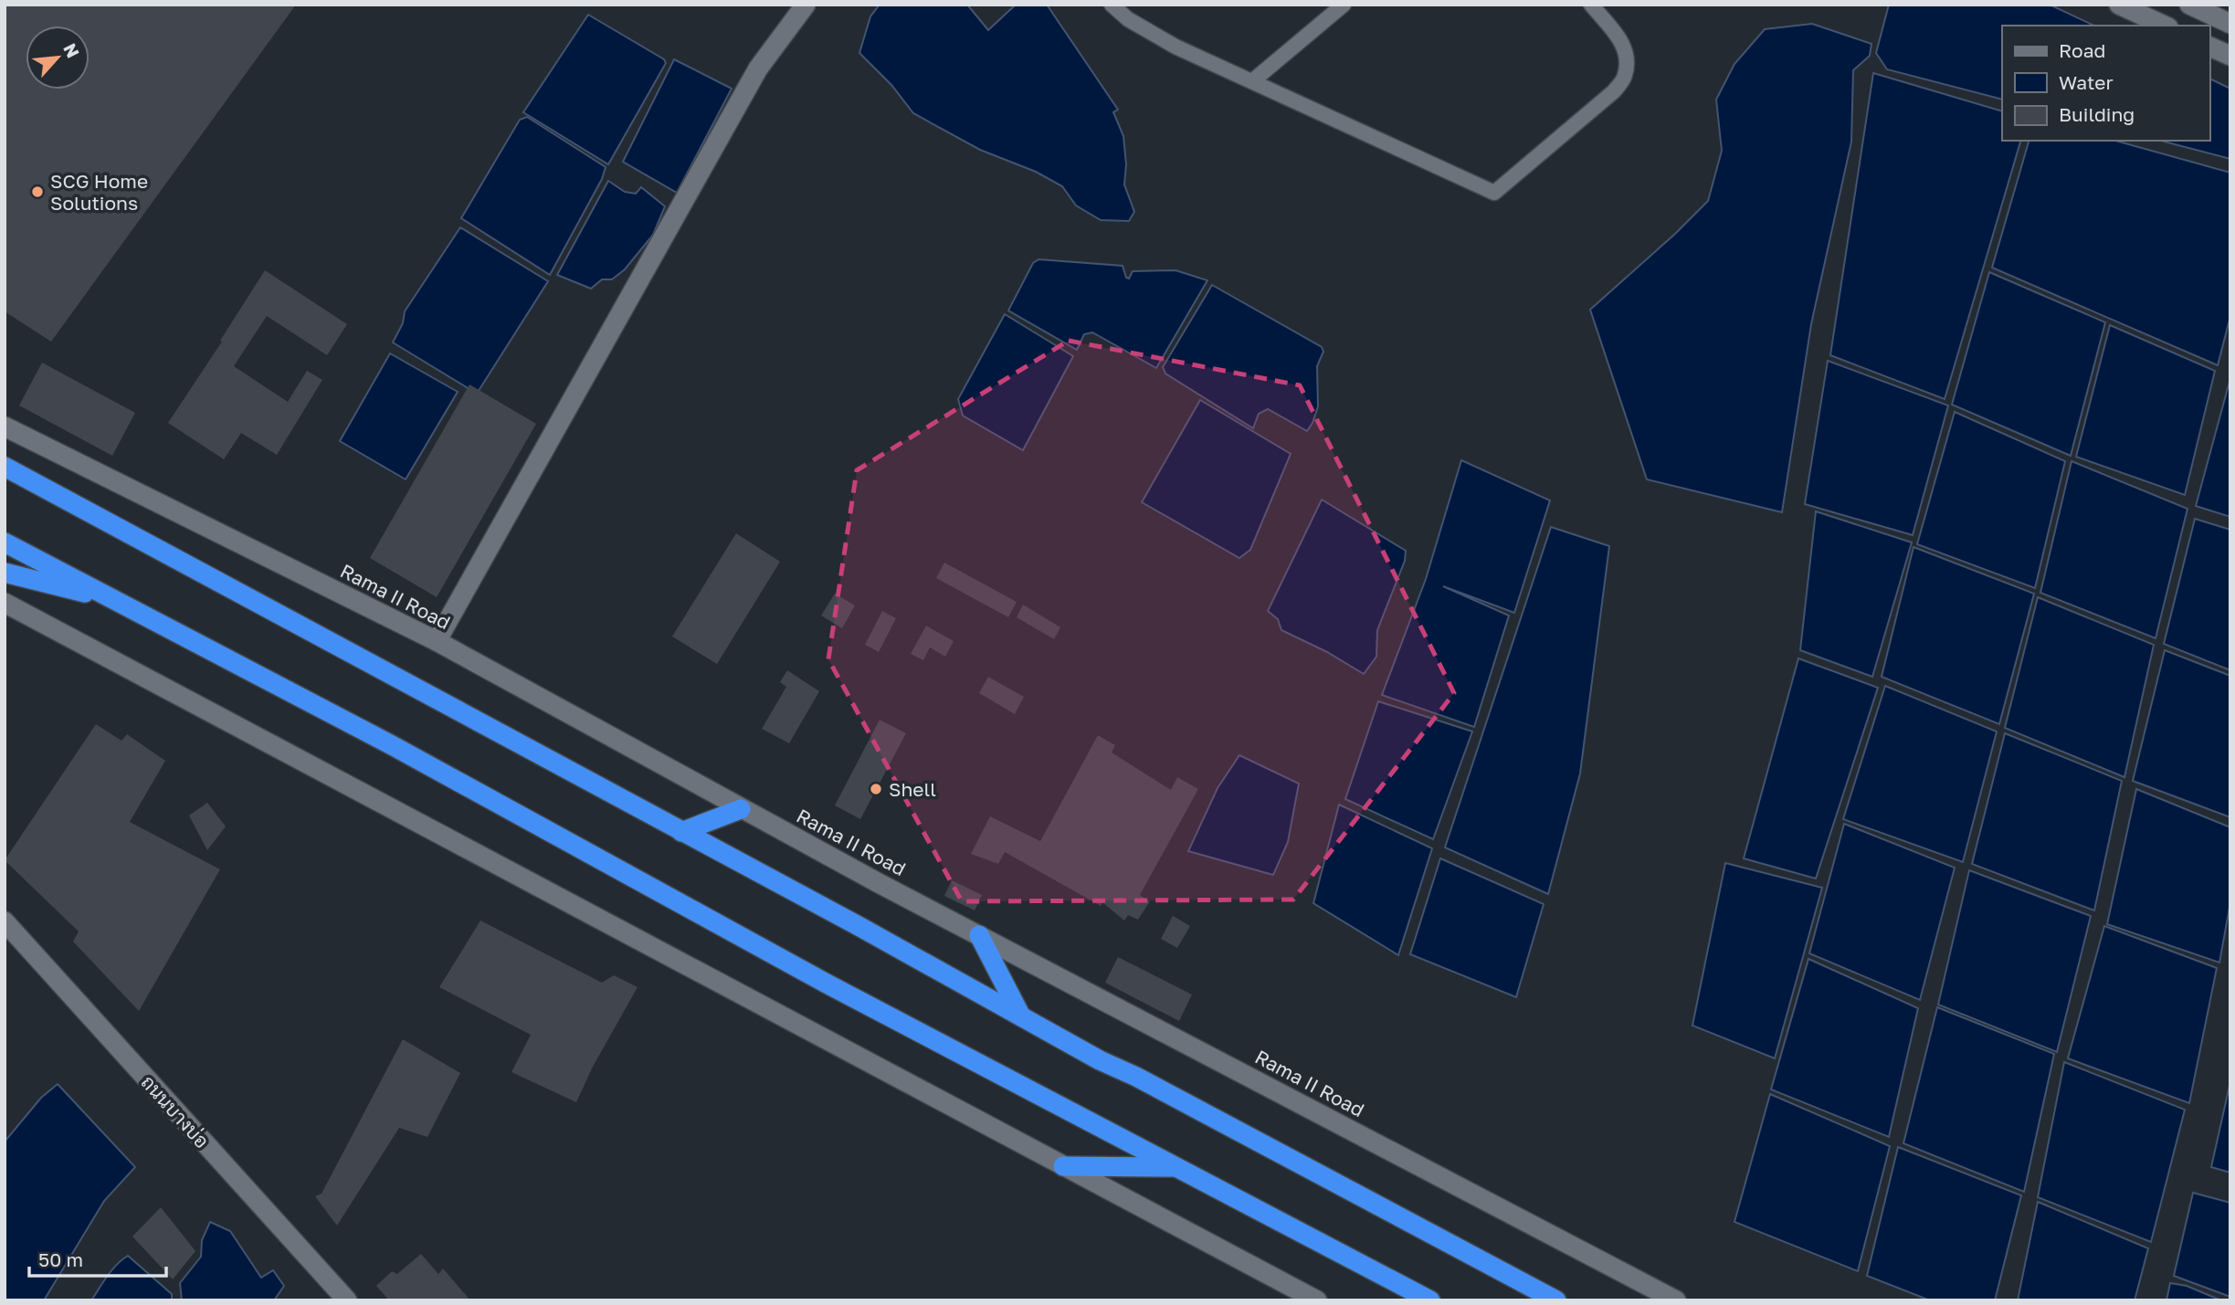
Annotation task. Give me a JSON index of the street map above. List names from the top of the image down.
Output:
{
  "streets": {
    "main road": ["Rama II Road", "ถนนบางบ่อ"]
  },
  "places": ["SCG Home Solutions", "Shell"],
  "legend": ["Road", "Water", "Building"],
  "scale_bar": "50 m",
  "north": "top right"
}
